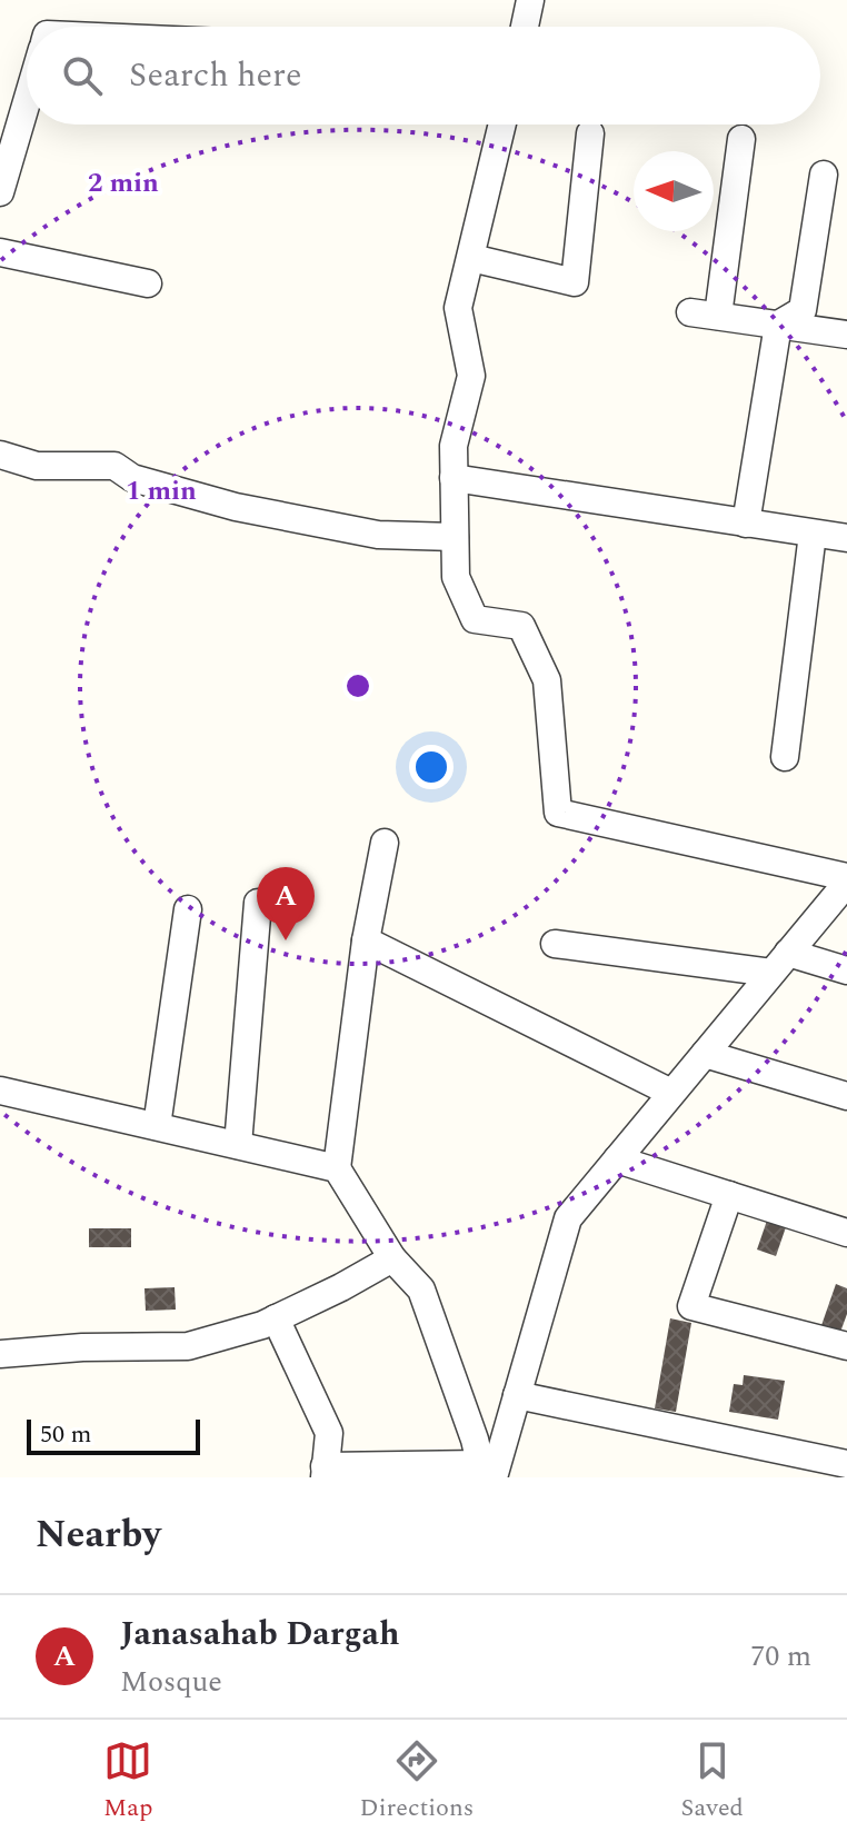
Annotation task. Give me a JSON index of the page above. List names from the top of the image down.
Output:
{
  "scale_bar": "50 m",
  "north": "left",
  "page": {
    "search": "Search here",
    "pins": "A",
    "scale": "50 m",
    "heading": "Nearby",
    "list": [
      {
        "mark": "A",
        "name": "Janasahab Dargah",
        "note": "Mosque",
        "value": "70 m"
      }
    ],
    "nav": ["Map", "Directions", "Saved"]
  },
  "rings": ["2 min", "1 min"]
}
